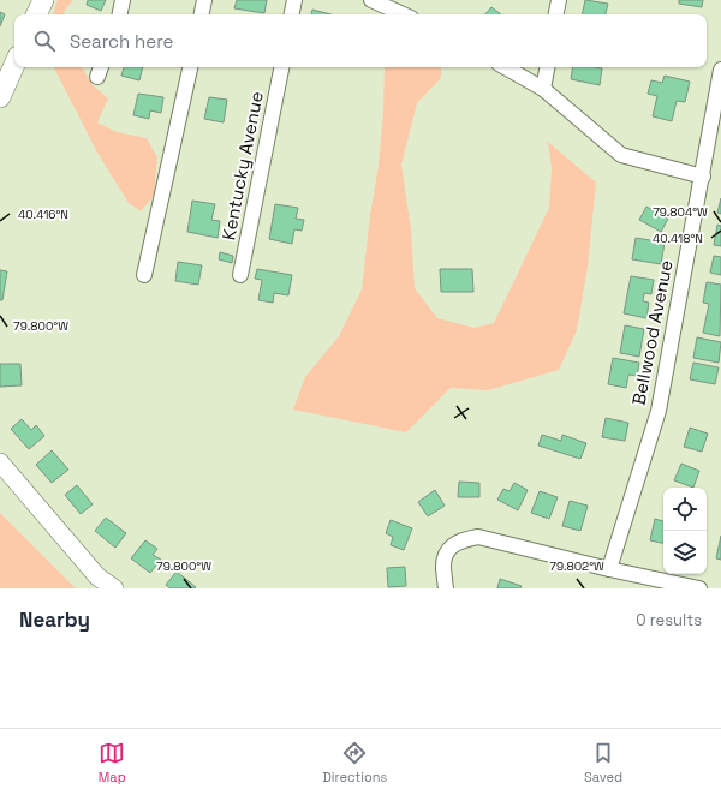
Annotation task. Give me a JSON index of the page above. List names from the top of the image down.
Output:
{
  "streets": {
    "street": ["Kentucky Avenue", "Bellwood Avenue"]
  },
  "page": {
    "search": "Search here",
    "heading": ["Nearby", "0 results"],
    "nav": ["Map", "Directions", "Saved"]
  },
  "coordinates": [
    "79.804°W",
    "40.416°N",
    "40.418°N",
    "79.800°W",
    "79.802°W"
  ]
}
